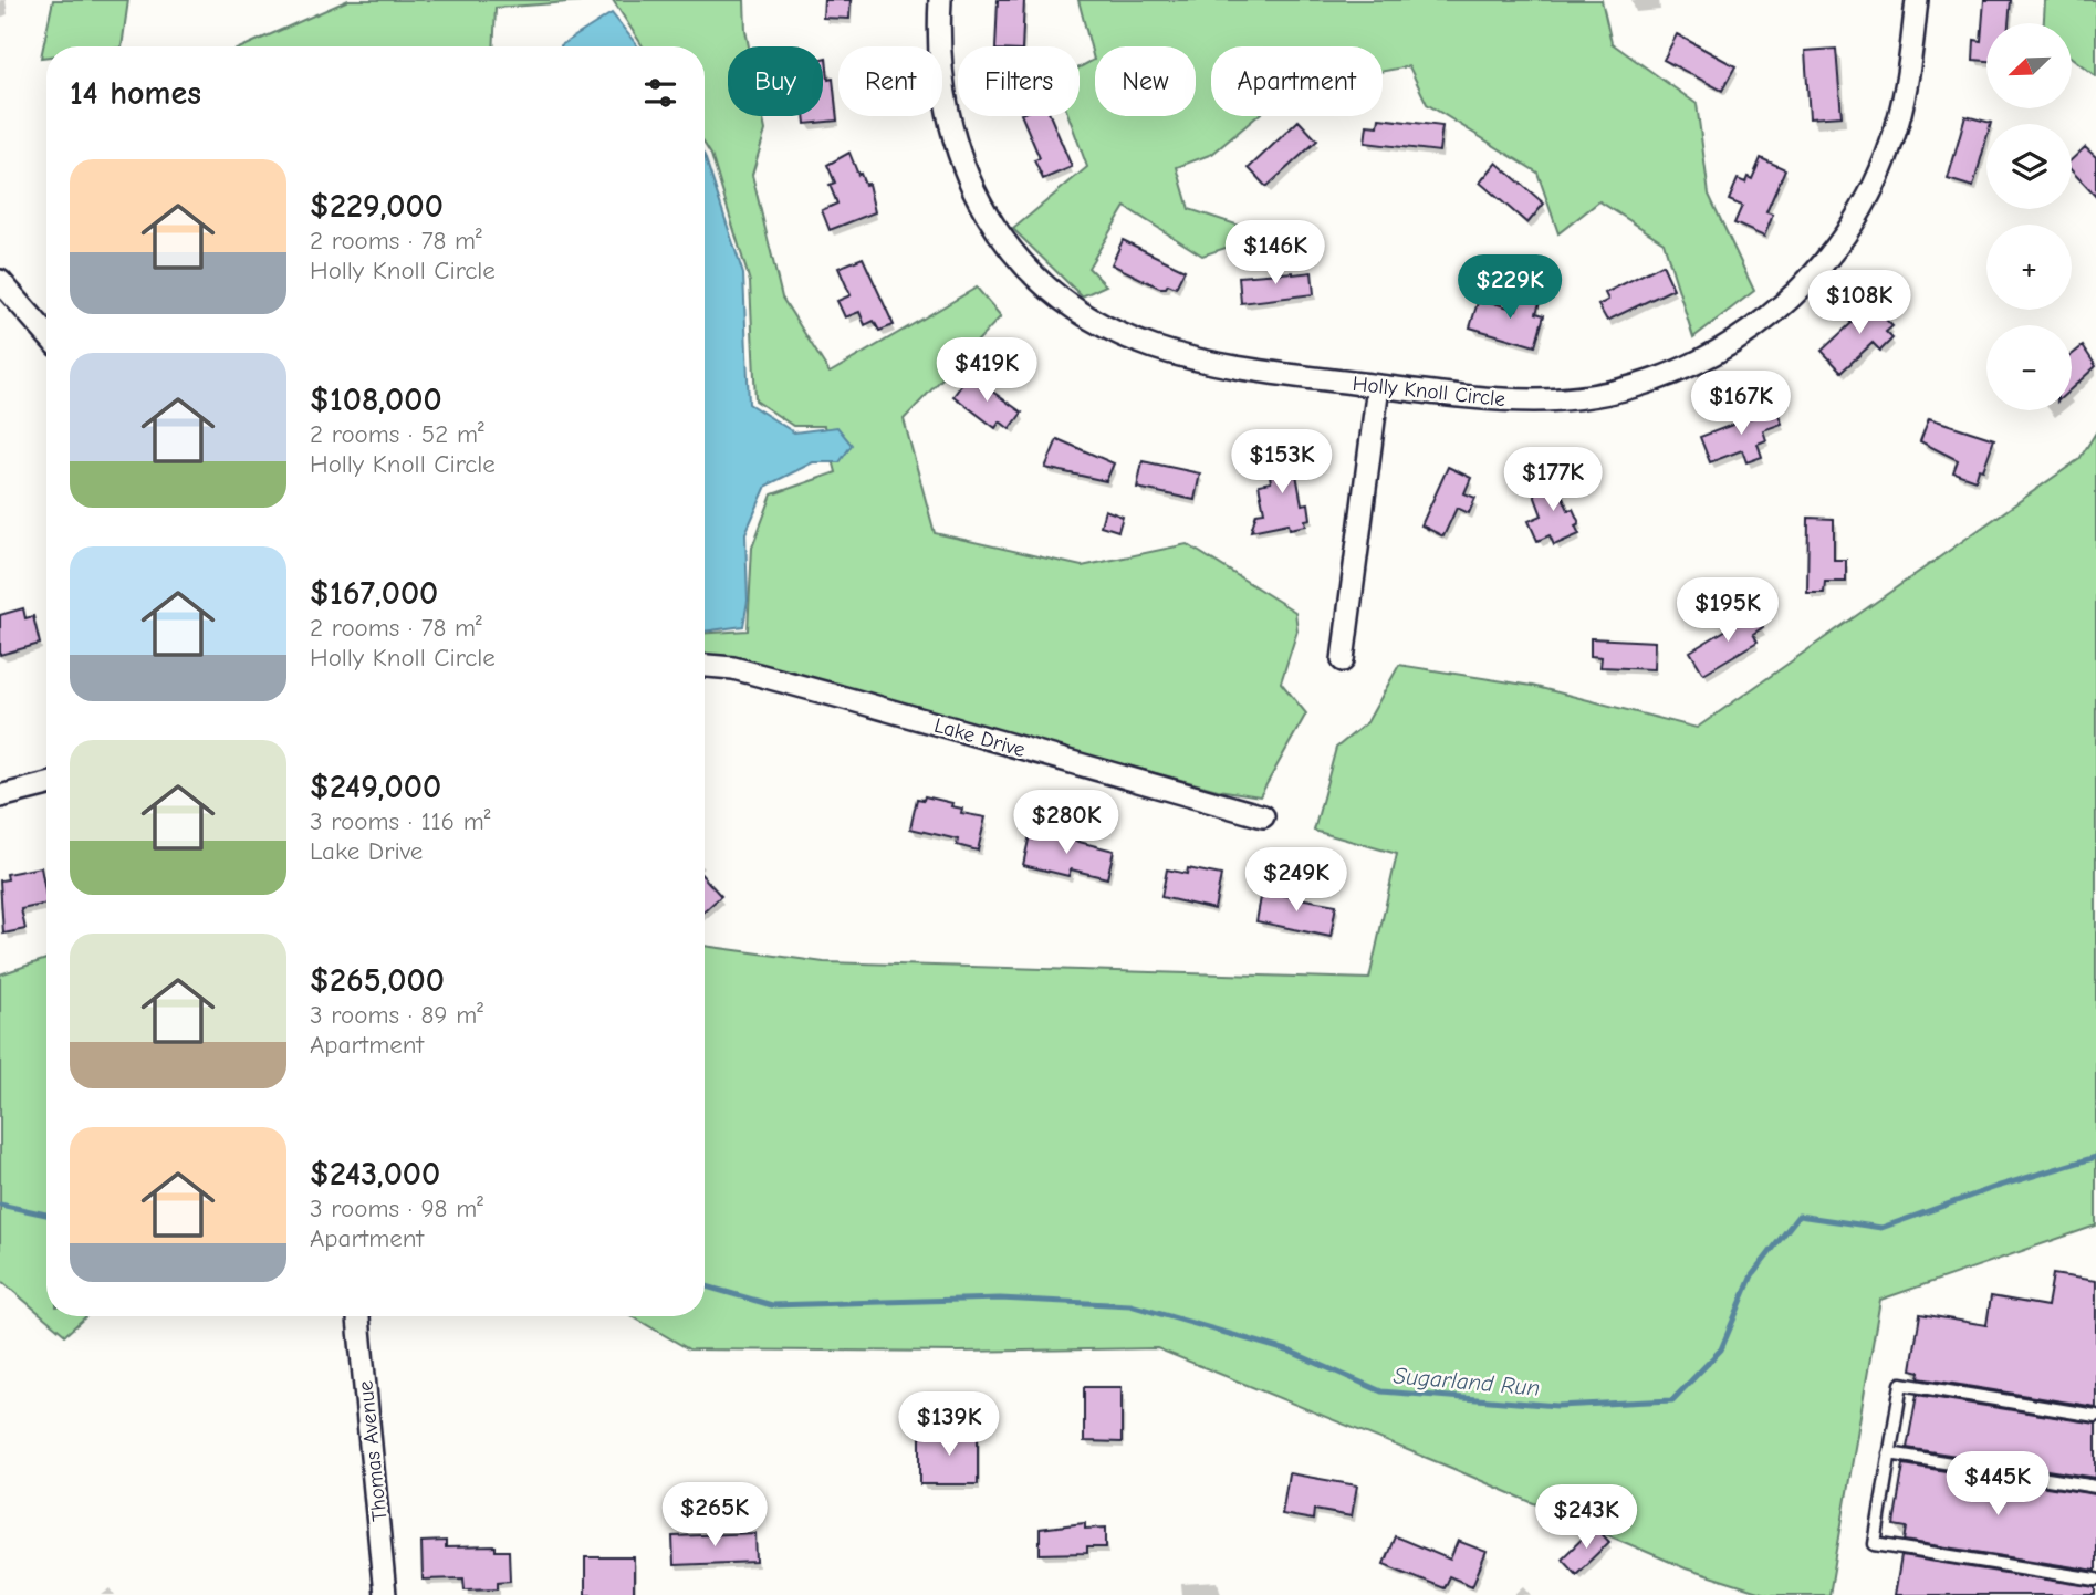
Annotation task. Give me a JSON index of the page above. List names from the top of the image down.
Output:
{
  "streets": {
    "street": ["Holly Knoll Circle", "Lake Drive", "Thomas Avenue"]
  },
  "water": ["Sugarland Run"],
  "north": "bottom left",
  "page": {
    "map_buttons": ["+", "−"],
    "chip": [
      "Buy",
      "Rent",
      "Filters",
      "New",
      "Apartment"
    ],
    "heading": "14 homes",
    "list": [
      {
        "name": "$229,000",
        "note": "2 rooms · 78 m² · Holly Knoll Circle"
      },
      {
        "name": "$108,000",
        "note": "2 rooms · 52 m² · Holly Knoll Circle"
      },
      {
        "name": "$167,000",
        "note": "2 rooms · 78 m² · Holly Knoll Circle"
      },
      {
        "name": "$249,000",
        "note": "3 rooms · 116 m² · Lake Drive"
      },
      {
        "name": "$265,000",
        "note": "3 rooms · 89 m² · Apartment"
      },
      {
        "name": "$243,000",
        "note": "3 rooms · 98 m² · Apartment"
      }
    ],
    "price": [
      "$146K",
      "$229K",
      "$108K",
      "$419K",
      "$167K",
      "$153K",
      "$177K",
      "$195K",
      "$280K",
      "$249K",
      "$139K",
      "$445K",
      "$265K",
      "$243K"
    ]
  }
}
